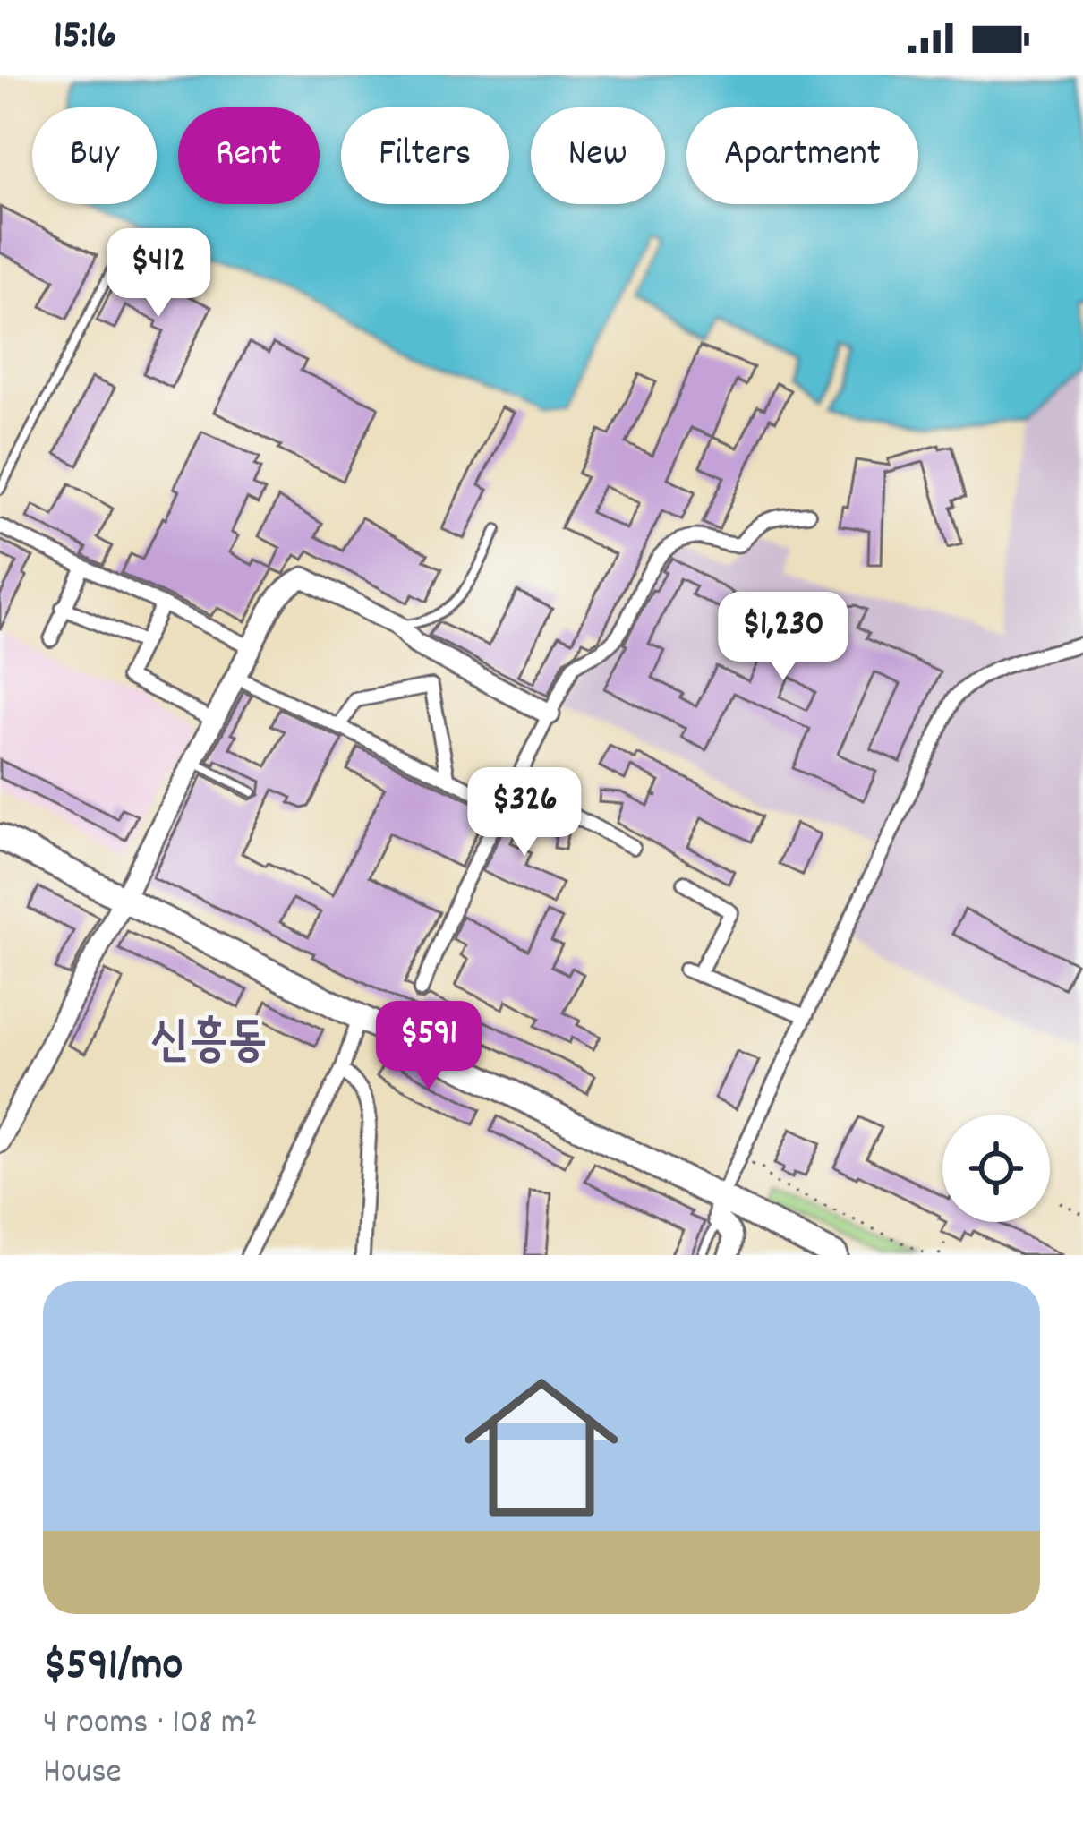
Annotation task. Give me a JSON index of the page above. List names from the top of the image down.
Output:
{
  "districts": ["신흥동"],
  "page": {
    "status": "15:16",
    "chip": [
      "Buy",
      "Rent",
      "Filters",
      "New",
      "Apartment"
    ],
    "price": [
      "$412",
      "$1,230",
      "$326",
      "$591"
    ],
    "list": [
      {
        "name": "$591/mo",
        "note": "4 rooms · 108 m² · House"
      }
    ]
  }
}
